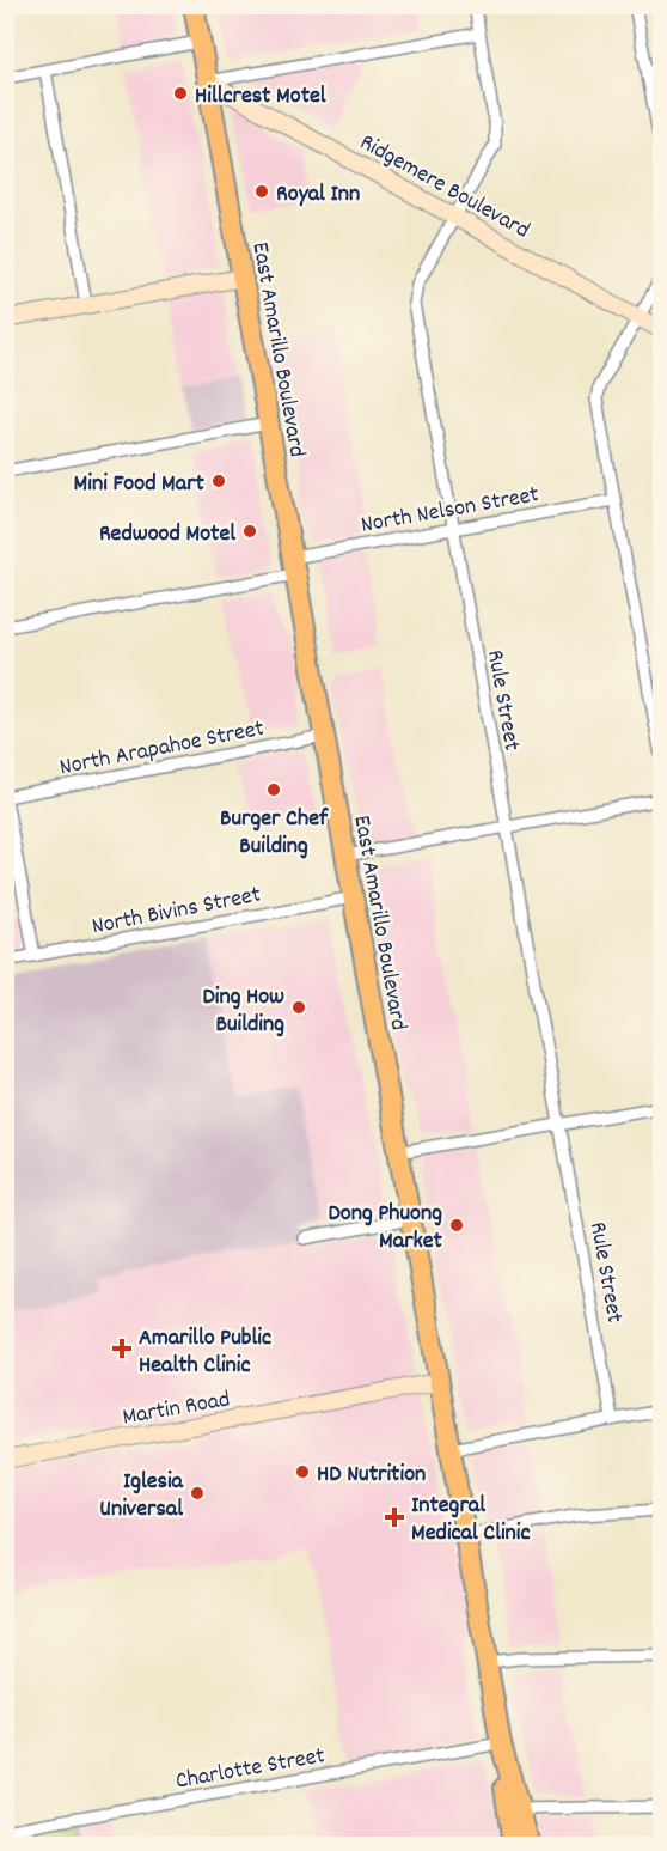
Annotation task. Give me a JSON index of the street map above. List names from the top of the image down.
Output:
{
  "streets": {
    "highway": ["East Amarillo Boulevard"],
    "street": [
      "Ridgemere Boulevard",
      "North Nelson Street",
      "Rule Street",
      "North Arapahoe Street",
      "North Bivins Street",
      "Martin Road",
      "Charlotte Street"
    ]
  },
  "crossings": [
    ["Ridgemere Boulevard", "East Amarillo Boulevard"],
    ["Ridgemere Boulevard", "Rule Street"],
    ["East Amarillo Boulevard", "North Nelson Street"],
    ["East Amarillo Boulevard", "North Arapahoe Street"],
    ["East Amarillo Boulevard", "North Bivins Street"],
    ["East Amarillo Boulevard", "Martin Road"],
    ["East Amarillo Boulevard", "Charlotte Street"],
    ["North Nelson Street", "Rule Street"]
  ],
  "places": {
    "other": [
      "Hillcrest Motel",
      "Royal Inn",
      "Mini Food Mart",
      "Redwood Motel",
      "Burger Chef Building",
      "Ding How Building",
      "Dong Phuong Market",
      "HD Nutrition",
      "Iglesia Universal"
    ],
    "health": ["Amarillo Public Health Clinic", "Integral Medical Clinic"]
  }
}
